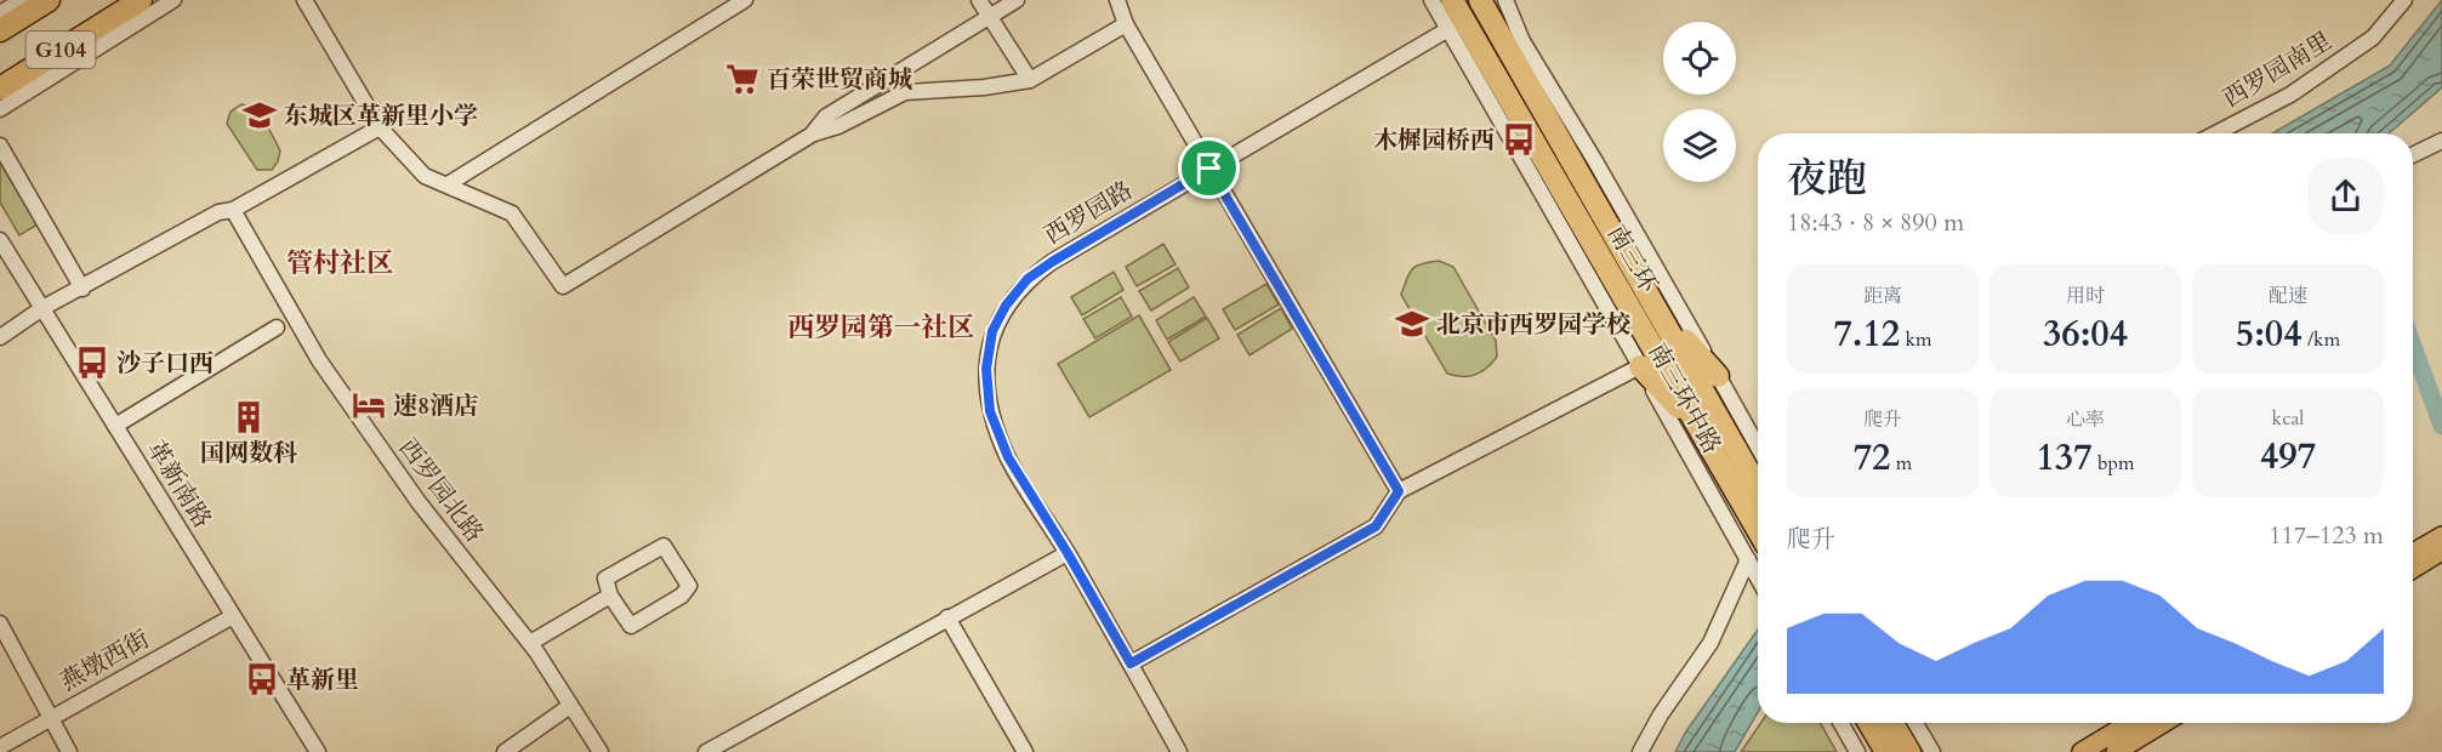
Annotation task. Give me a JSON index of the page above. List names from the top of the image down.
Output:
{
  "streets": {
    "highway": ["G104", "南三环"],
    "street": [
      "西罗园南里",
      "西罗园路",
      "南三环中路",
      "革新南路",
      "西罗园北路",
      "燕墩西街"
    ]
  },
  "crossings": [
    ["西罗园路", "南三环中路"],
    ["革新南路", "燕墩西街"]
  ],
  "districts": ["管村社区", "西罗园第一社区"],
  "places": {
    "supermarket": ["百荣世贸商城"],
    "school or university": ["东城区革新里小学", "北京市西罗园学校"],
    "bus stop": ["木樨园桥西", "沙子口西", "革新里"],
    "hotel": ["速8酒店"],
    "building": ["国网数科"]
  },
  "page": {
    "heading": ["夜跑", "18:43 · 8 × 890 m"],
    "stats": [
      ["距离", "7.12 km"],
      ["用时", "36:04"],
      ["配速", "5:04 /km"],
      ["爬升", "72 m"],
      ["心率", "137 bpm"],
      ["kcal", "497"]
    ],
    "chart": ["爬升", "117–123 m"]
  }
}
